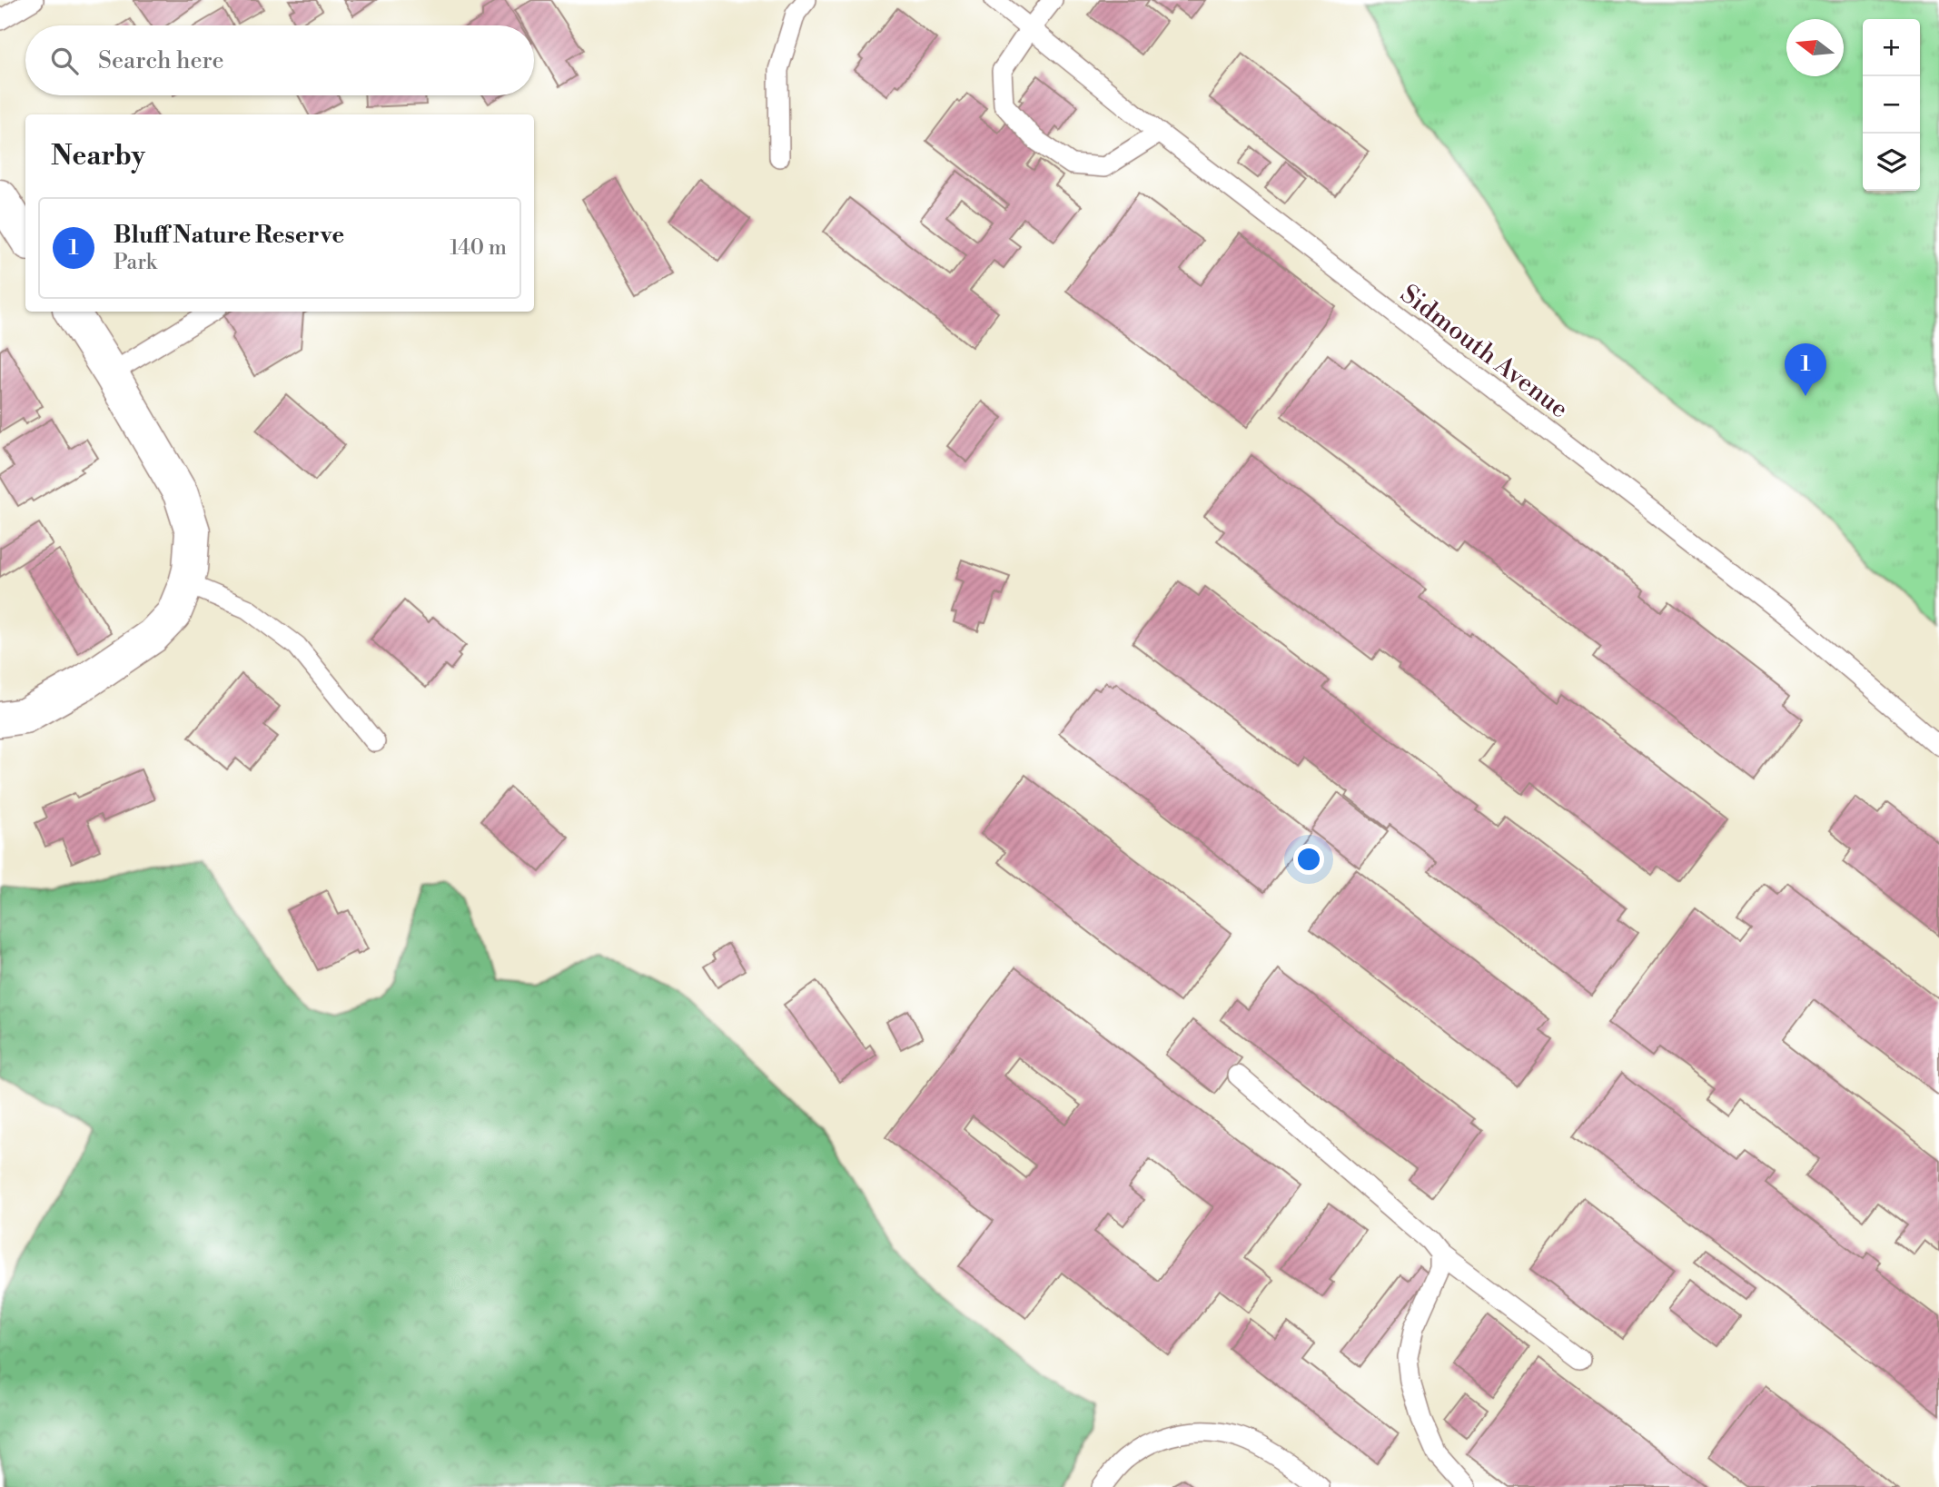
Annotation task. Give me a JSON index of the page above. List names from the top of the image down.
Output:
{
  "streets": {
    "lane": ["Sidmouth Avenue"]
  },
  "north": "left",
  "page": {
    "map_buttons": ["+", "−"],
    "search": "Search here",
    "heading": "Nearby",
    "list": [
      {
        "mark": "1",
        "name": "Bluff Nature Reserve",
        "note": "Park",
        "value": "140 m"
      }
    ],
    "pins": "1"
  }
}
